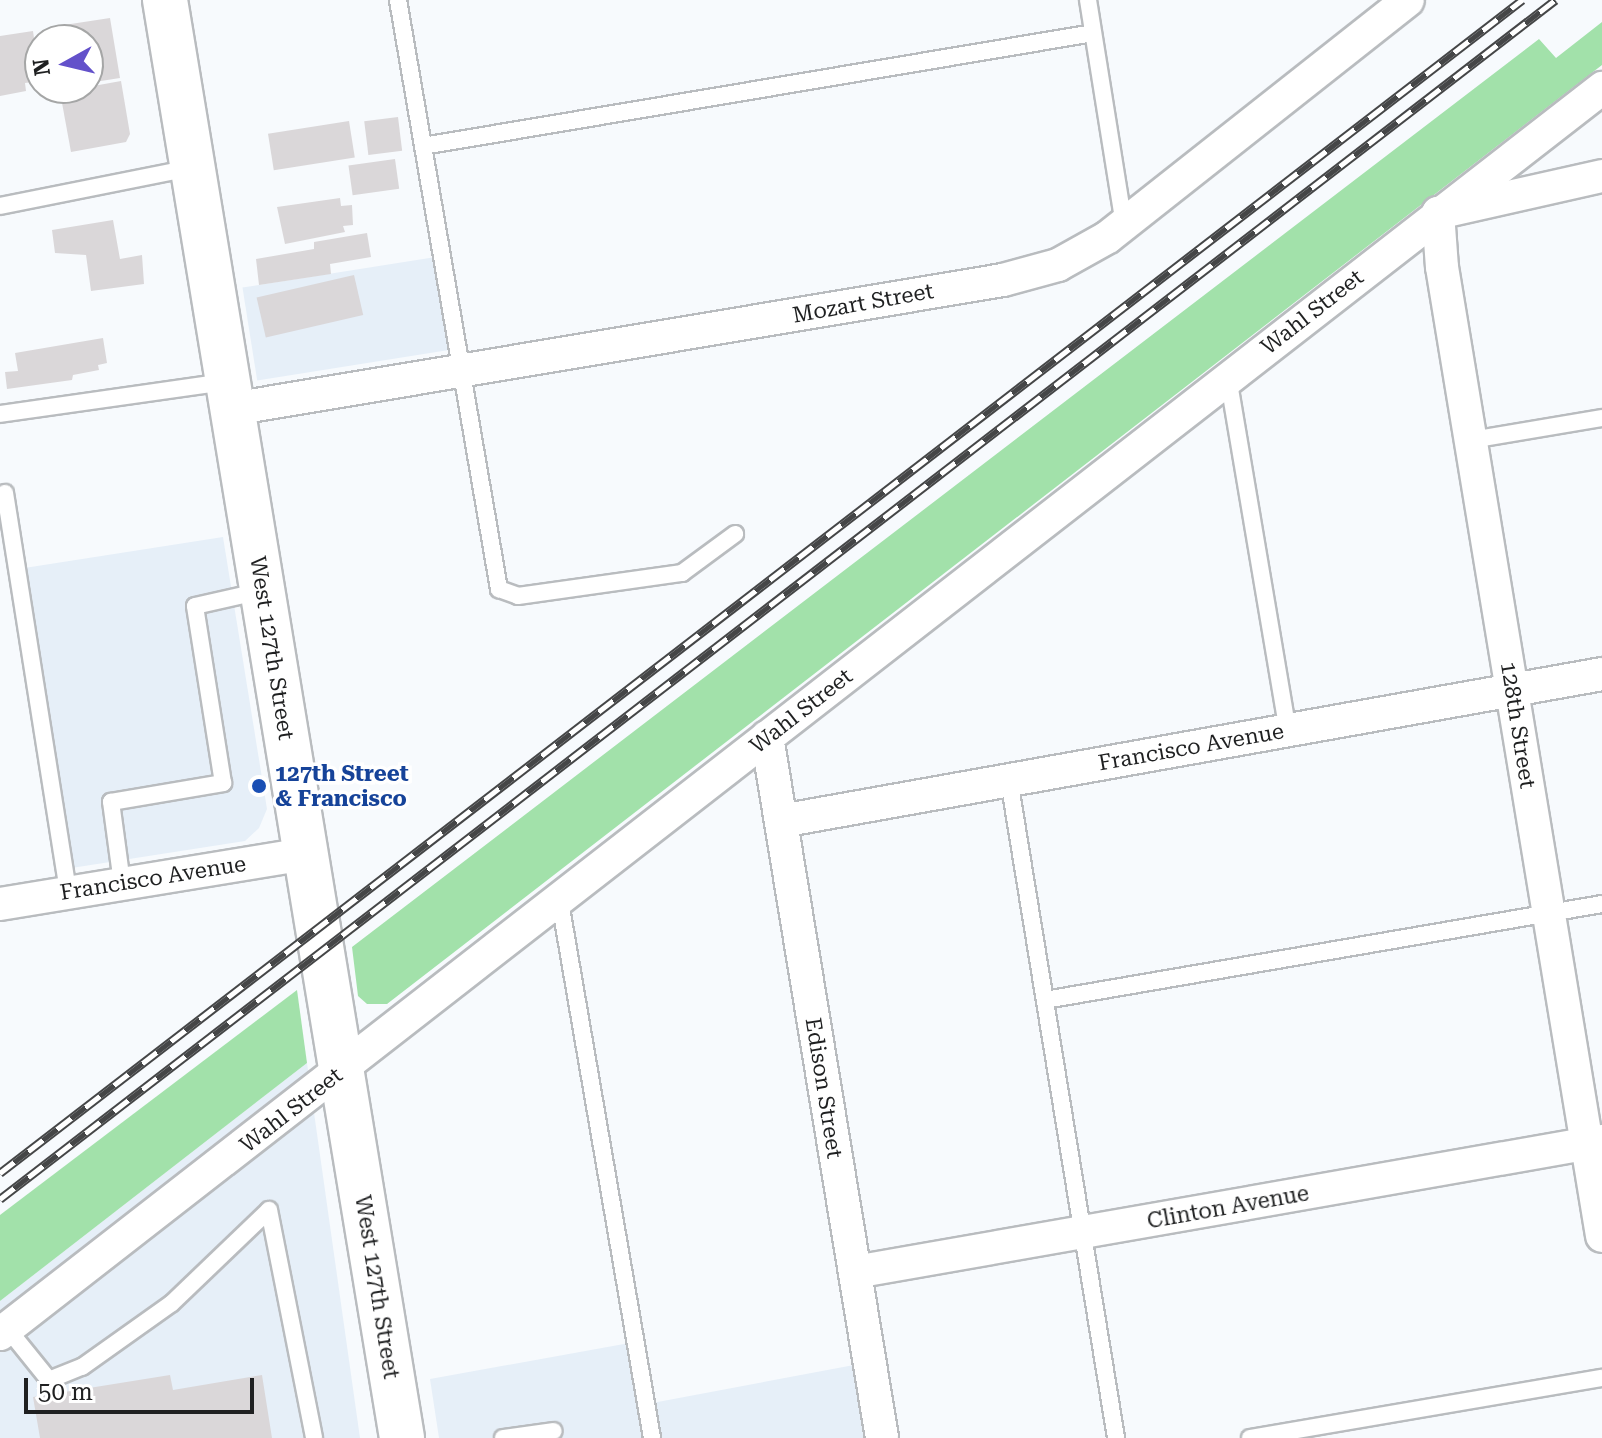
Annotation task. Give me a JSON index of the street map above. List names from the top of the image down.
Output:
{
  "streets": {
    "main road": ["West 127th Street"],
    "street": [
      "Mozart Street",
      "Wahl Street",
      "128th Street",
      "Francisco Avenue",
      "Edison Street",
      "Clinton Avenue"
    ]
  },
  "crossings": [
    ["Mozart Street", "West 127th Street"],
    ["Wahl Street", "West 127th Street"],
    ["Wahl Street", "128th Street"],
    ["Wahl Street", "Edison Street"],
    ["West 127th Street", "Francisco Avenue"],
    ["128th Street", "Francisco Avenue"],
    ["128th Street", "Clinton Avenue"],
    ["Francisco Avenue", "Edison Street"],
    ["Edison Street", "Clinton Avenue"]
  ],
  "places": ["127th Street & Francisco"],
  "scale_bar": "50 m",
  "north": "left"
}
